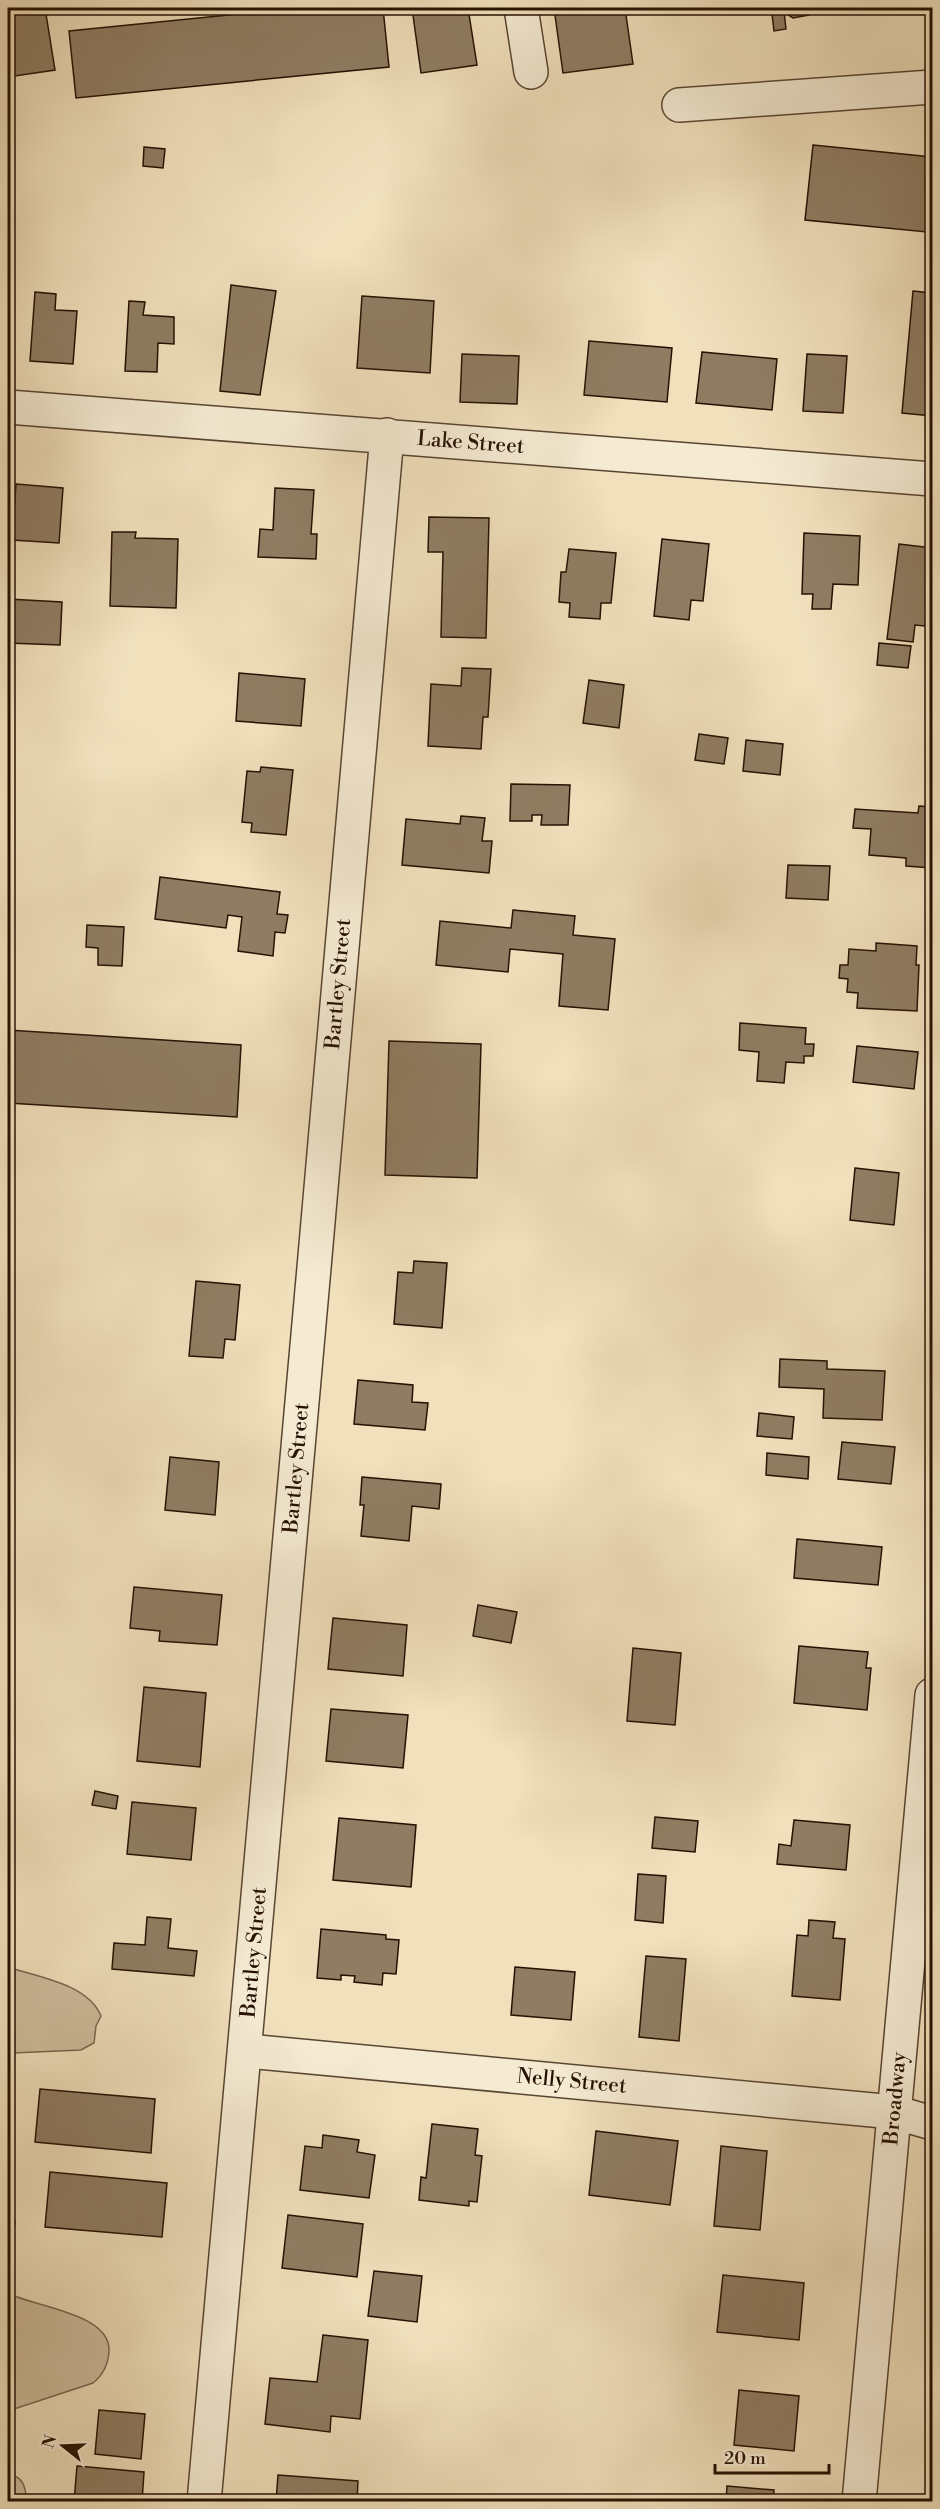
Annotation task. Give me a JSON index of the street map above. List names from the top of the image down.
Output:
{
  "streets": {
    "street": [
      "Lake Street",
      "Bartley Street",
      "Nelly Street",
      "Broadway"
    ]
  },
  "crossings": [
    ["Lake Street", "Bartley Street"],
    ["Bartley Street", "Nelly Street"],
    ["Nelly Street", "Broadway"]
  ],
  "scale_bar": "20 m",
  "north": "left"
}
